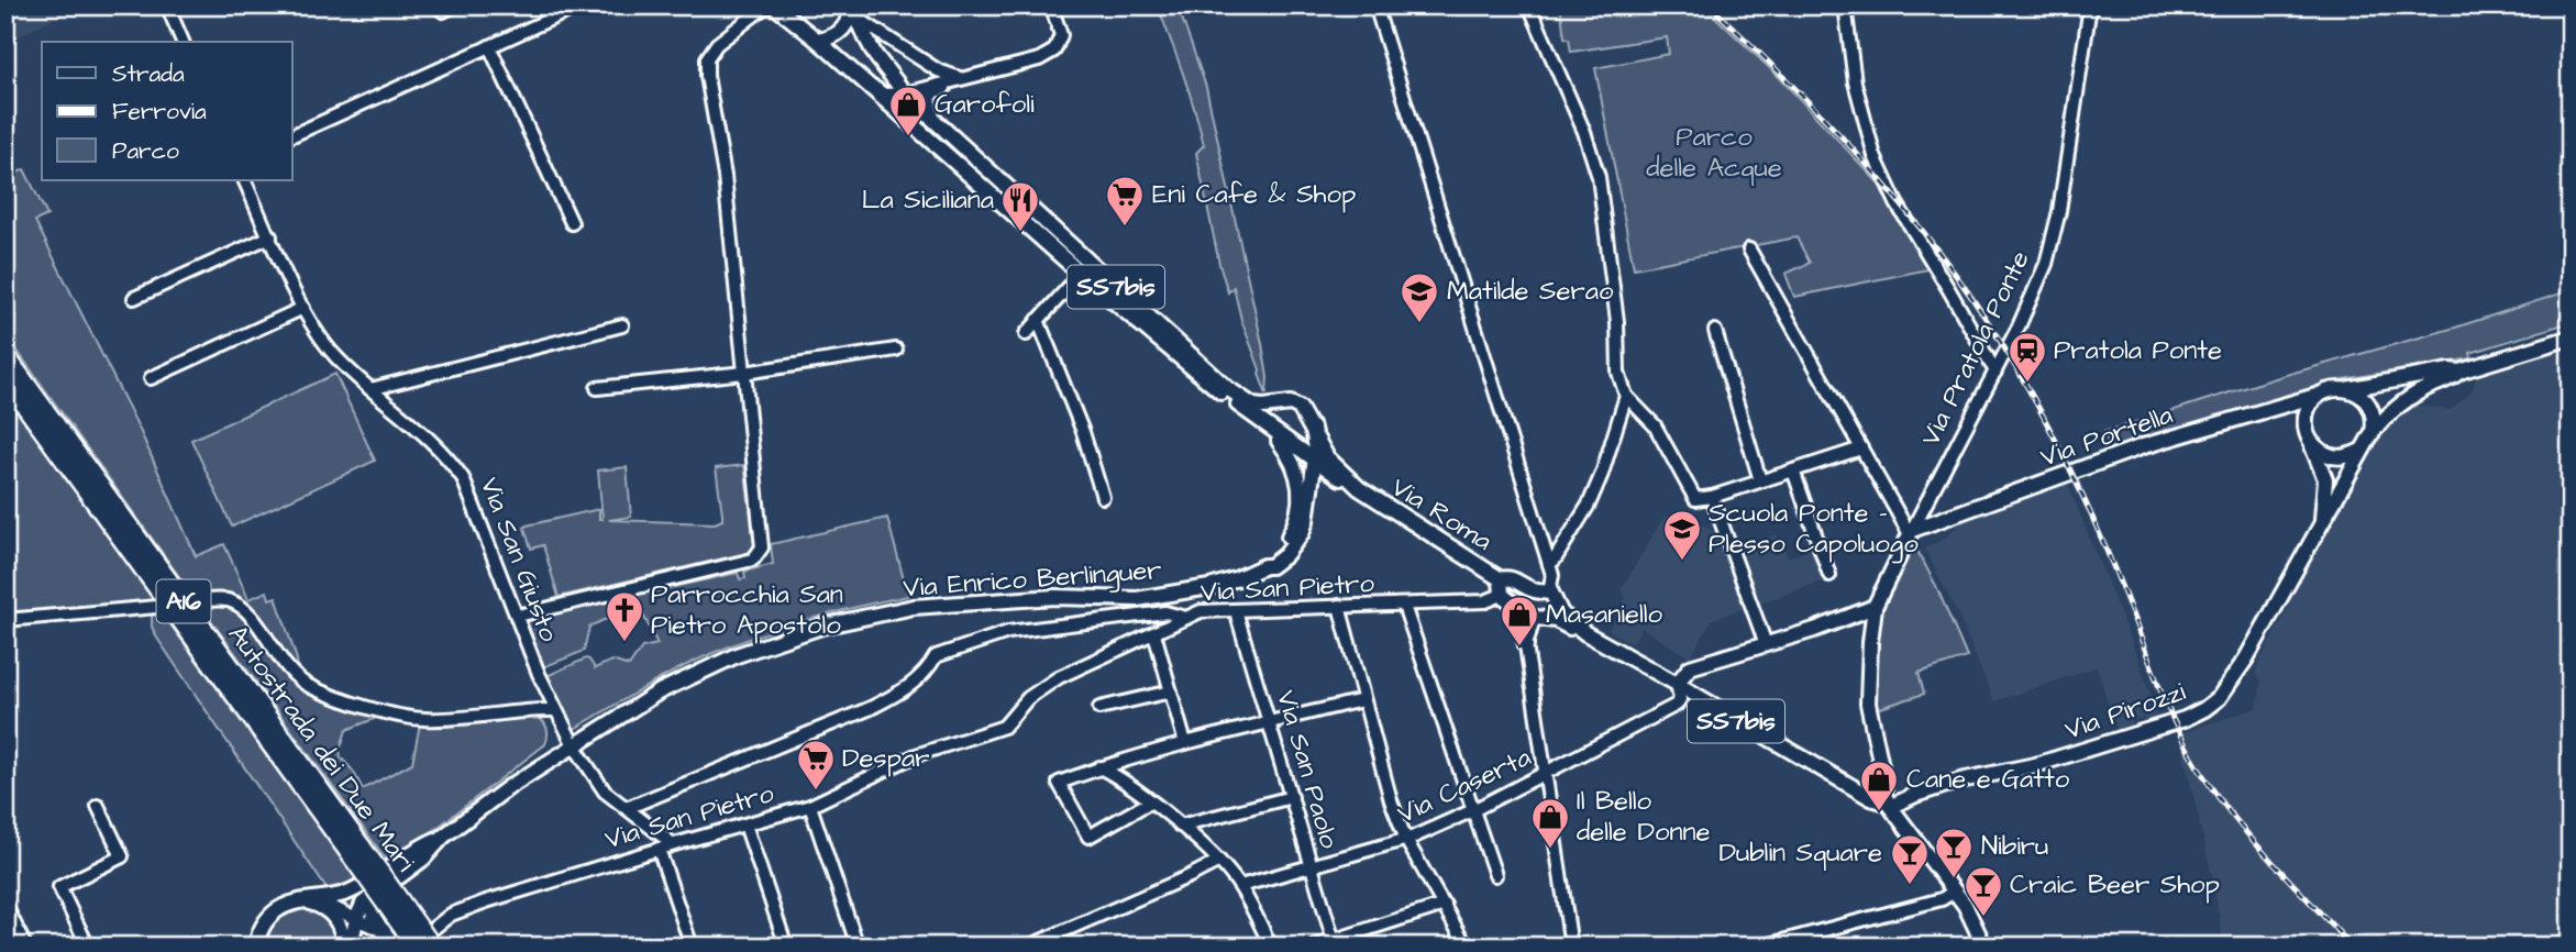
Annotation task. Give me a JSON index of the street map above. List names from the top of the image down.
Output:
{
  "streets": {
    "highway": ["A16", "Autostrada dei Due Mari"],
    "main road": [
      "SS7bis",
      "Via Pratola Ponte",
      "Via Portella",
      "Via Roma",
      "Via Enrico Berlinguer",
      "Via Pirozzi"
    ],
    "street": [
      "Via San Giusto",
      "Via San Pietro",
      "Via San Paolo",
      "Via Caserta"
    ]
  },
  "crossings": [
    ["SS7bis", "Via Pratola Ponte"],
    ["SS7bis", "Via Roma"],
    ["SS7bis", "Via Enrico Berlinguer"],
    ["SS7bis", "Via Pirozzi"],
    ["SS7bis", "Via Caserta"],
    ["Via Pratola Ponte", "Via Portella"],
    ["Via Pratola Ponte", "Via Pirozzi"],
    ["Via Portella", "Via Pirozzi"],
    ["Via San Giusto", "Via Enrico Berlinguer"],
    ["Via San Giusto", "Via San Pietro"],
    ["Via San Pietro", "Via San Paolo"],
    ["Via San Paolo", "Via Caserta"]
  ],
  "parks": ["Parco delle Acque"],
  "places": {
    "shop": [
      "Garofoli",
      "Masaniello",
      "Cane e Gatto",
      "Il Bello delle Donne"
    ],
    "supermarket": ["Eni Cafe & Shop", "Despar"],
    "restaurant": ["La Siciliana"],
    "school or university": ["Matilde Serao", "Scuola Ponte - Plesso Capoluogo"],
    "station": ["Pratola Ponte"],
    "church": ["Parrocchia San Pietro Apostolo"],
    "bar": ["Nibiru", "Dublin Square", "Craic Beer Shop"]
  },
  "legend": ["Strada", "Ferrovia", "Parco"]
}
